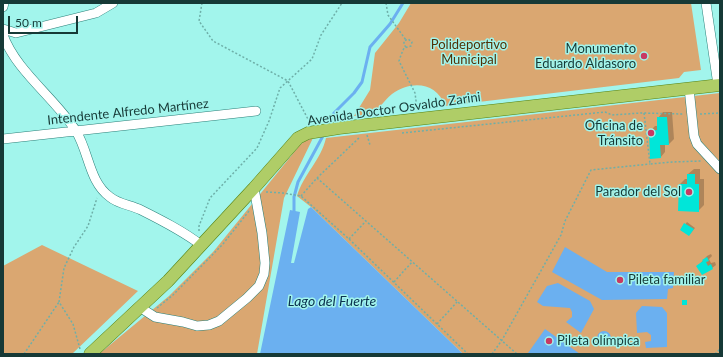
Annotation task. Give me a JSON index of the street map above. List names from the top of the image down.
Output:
{
  "streets": {
    "main road": ["Avenida Doctor Osvaldo Zarini"],
    "street": ["Intendente Alfredo Martínez"]
  },
  "water": ["Lago del Fuerte"],
  "parks": ["Polideportivo Municipal"],
  "places": [
    "Monumento Eduardo Aldasoro",
    "Oficina de Tránsito",
    "Parador del Sol",
    "Pileta familiar",
    "Pileta olímpica"
  ],
  "scale_bar": "50 m"
}
